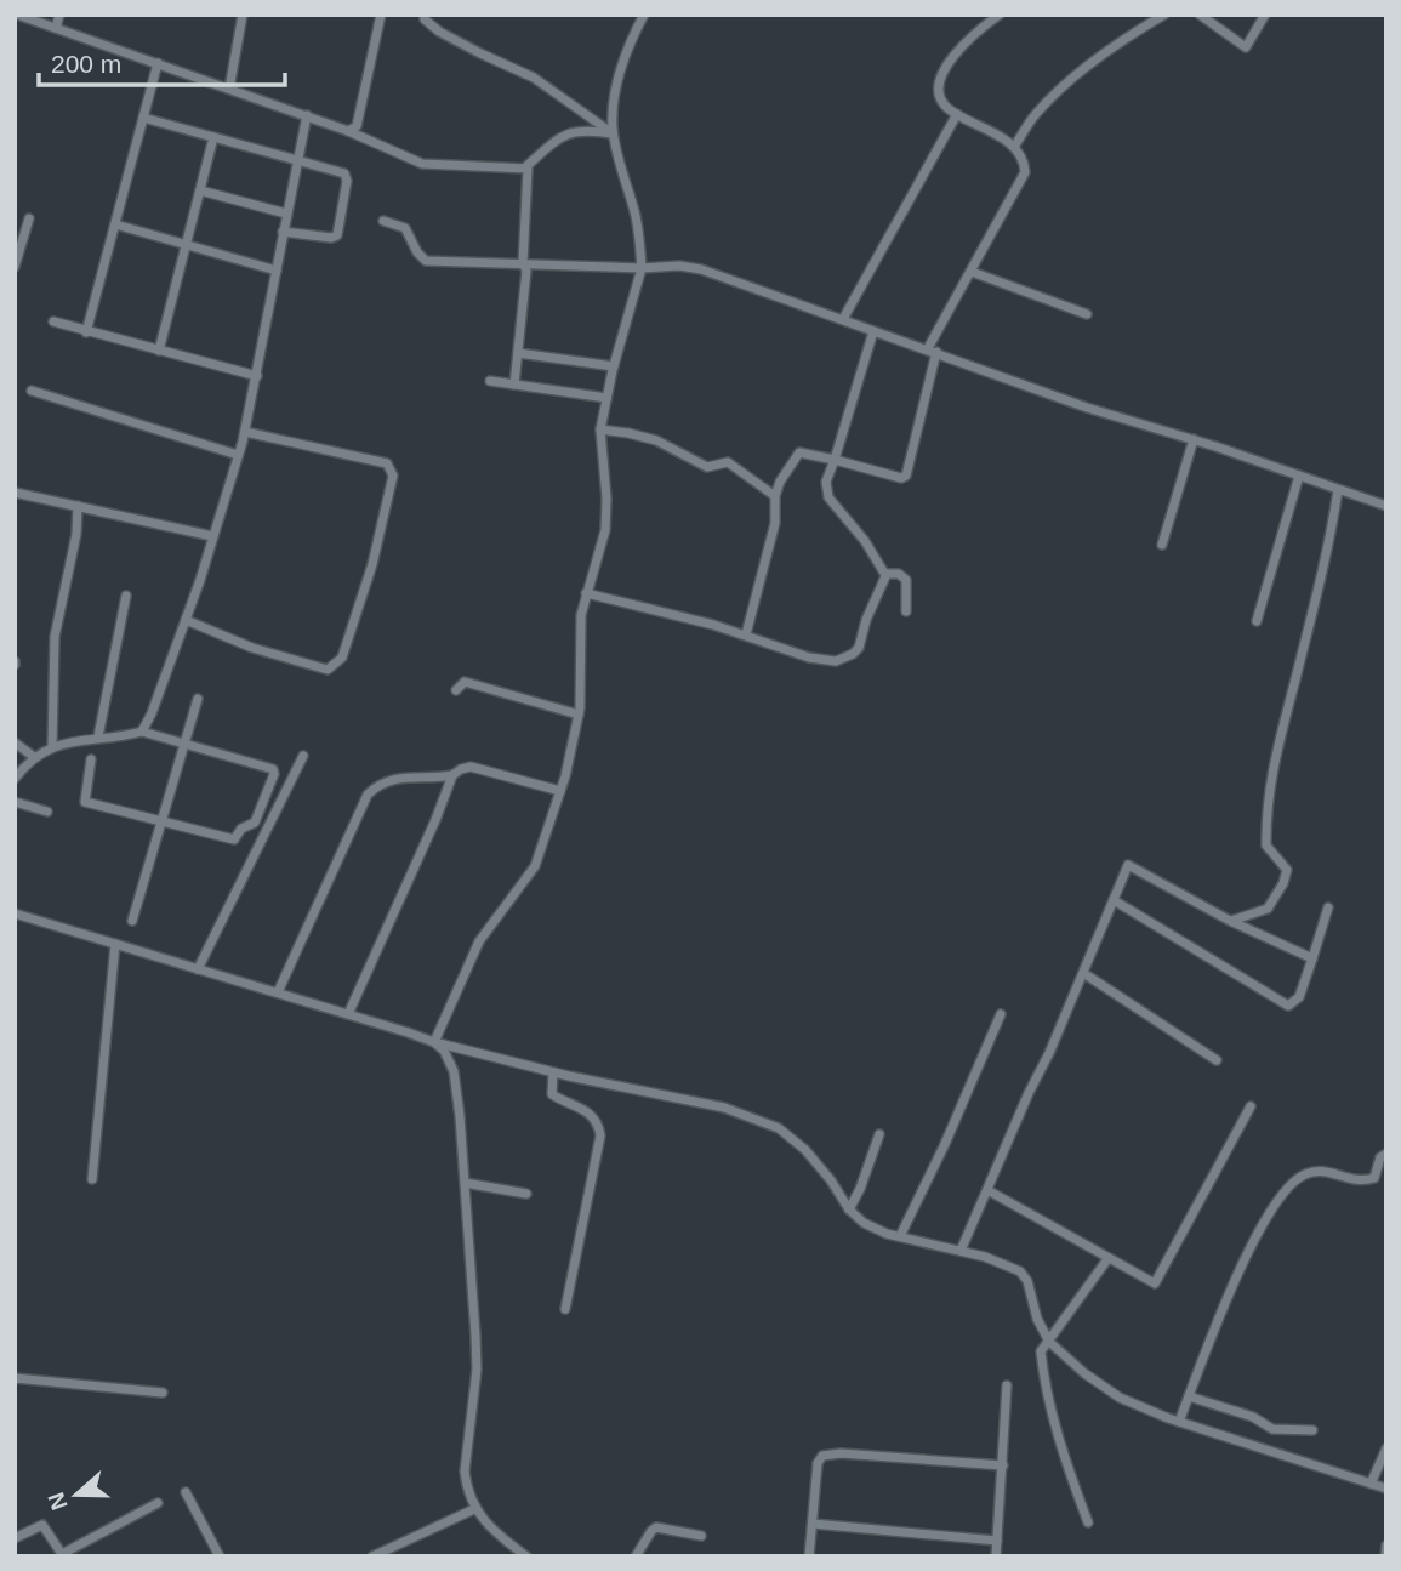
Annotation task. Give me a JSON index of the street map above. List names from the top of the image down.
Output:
{
  "scale_bar": "200 m",
  "north": "left"
}
